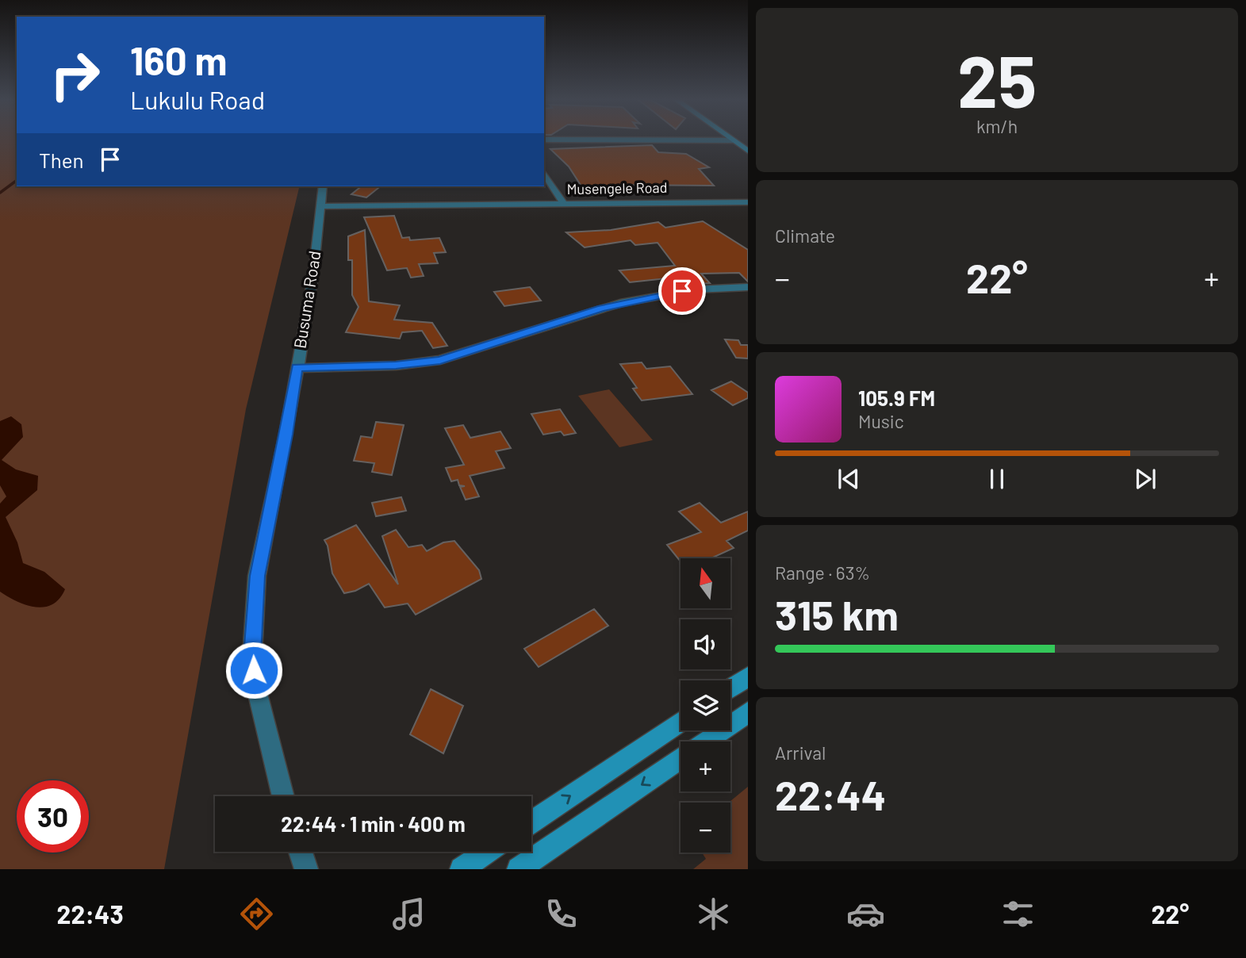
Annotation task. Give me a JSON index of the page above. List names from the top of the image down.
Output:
{
  "streets": {
    "street": ["Musengele Road", "Busuma Road"]
  },
  "crossings": [
    ["Musengele Road", "Busuma Road"]
  ],
  "north": "top",
  "page": {
    "tile": [
      ["25", "km/h"],
      "Climate",
      ["Range · 63%", "315 km"],
      ["Arrival", "22:44"]
    ],
    "turn": ["160 m", "Lukulu Road"],
    "then": "Then",
    "heat": ["−", "22°", "+"],
    "song": ["105.9 FM", "Music"],
    "map_buttons": ["+", "−"],
    "limit": "30",
    "trip": "22:44 · 1 min · 400 m",
    "tabs": ["22:43", "22°"]
  }
}
